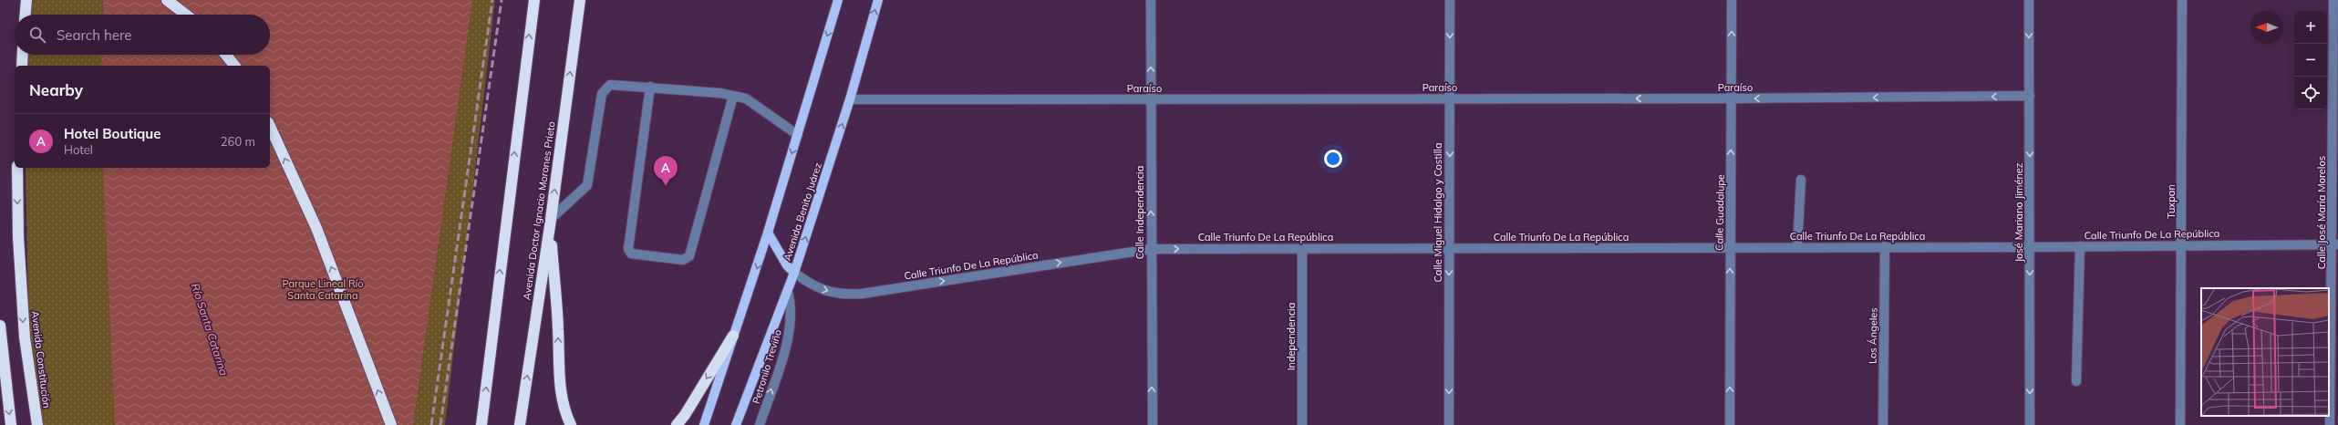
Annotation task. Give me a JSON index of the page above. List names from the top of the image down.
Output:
{
  "streets": {
    "highway": ["Avenida Doctor Ignacio Morones Prieto", "Avenida Constitución"],
    "main road": ["Avenida Benito Juárez"],
    "street": [
      "Paraíso",
      "Tuxpan",
      "Calle Independencia",
      "Calle Miguel Hidalgo y Costilla",
      "Calle Guadalupe",
      "José Mariano Jiménez",
      "Calle José María Morelos",
      "Calle Triunfo De La República",
      "Los Ángeles",
      "Independencia",
      "Petronilo Treviño"
    ]
  },
  "crossings": [
    ["Paraíso", "Avenida Benito Juárez"],
    ["Paraíso", "Calle Independencia"],
    ["Paraíso", "Calle Miguel Hidalgo y Costilla"],
    ["Paraíso", "Calle Guadalupe"],
    ["Paraíso", "José Mariano Jiménez"],
    ["Tuxpan", "Calle Triunfo De La República"],
    ["Avenida Benito Juárez", "Calle Triunfo De La República"],
    ["Avenida Benito Juárez", "Petronilo Treviño"],
    ["Calle Independencia", "Calle Triunfo De La República"],
    ["Calle Miguel Hidalgo y Costilla", "Calle Triunfo De La República"],
    ["Calle Guadalupe", "Calle Triunfo De La República"],
    ["José Mariano Jiménez", "Calle Triunfo De La República"],
    ["Calle José María Morelos", "Calle Triunfo De La República"],
    ["Calle Triunfo De La República", "Los Ángeles"],
    ["Calle Triunfo De La República", "Independencia"]
  ],
  "one_way": [
    "Paraíso",
    "Calle Independencia",
    "Calle Miguel Hidalgo y Costilla",
    "Calle Guadalupe",
    "Petronilo Treviño"
  ],
  "water": ["Río Santa Catarina"],
  "parks": ["Parque Lineal Río Santa Catarina"],
  "north": "left",
  "page": {
    "map_buttons": ["+", "−"],
    "search": "Search here",
    "heading": "Nearby",
    "list": [
      {
        "mark": "A",
        "name": "Hotel Boutique",
        "note": "Hotel",
        "value": "260 m"
      }
    ],
    "pins": "A"
  }
}
